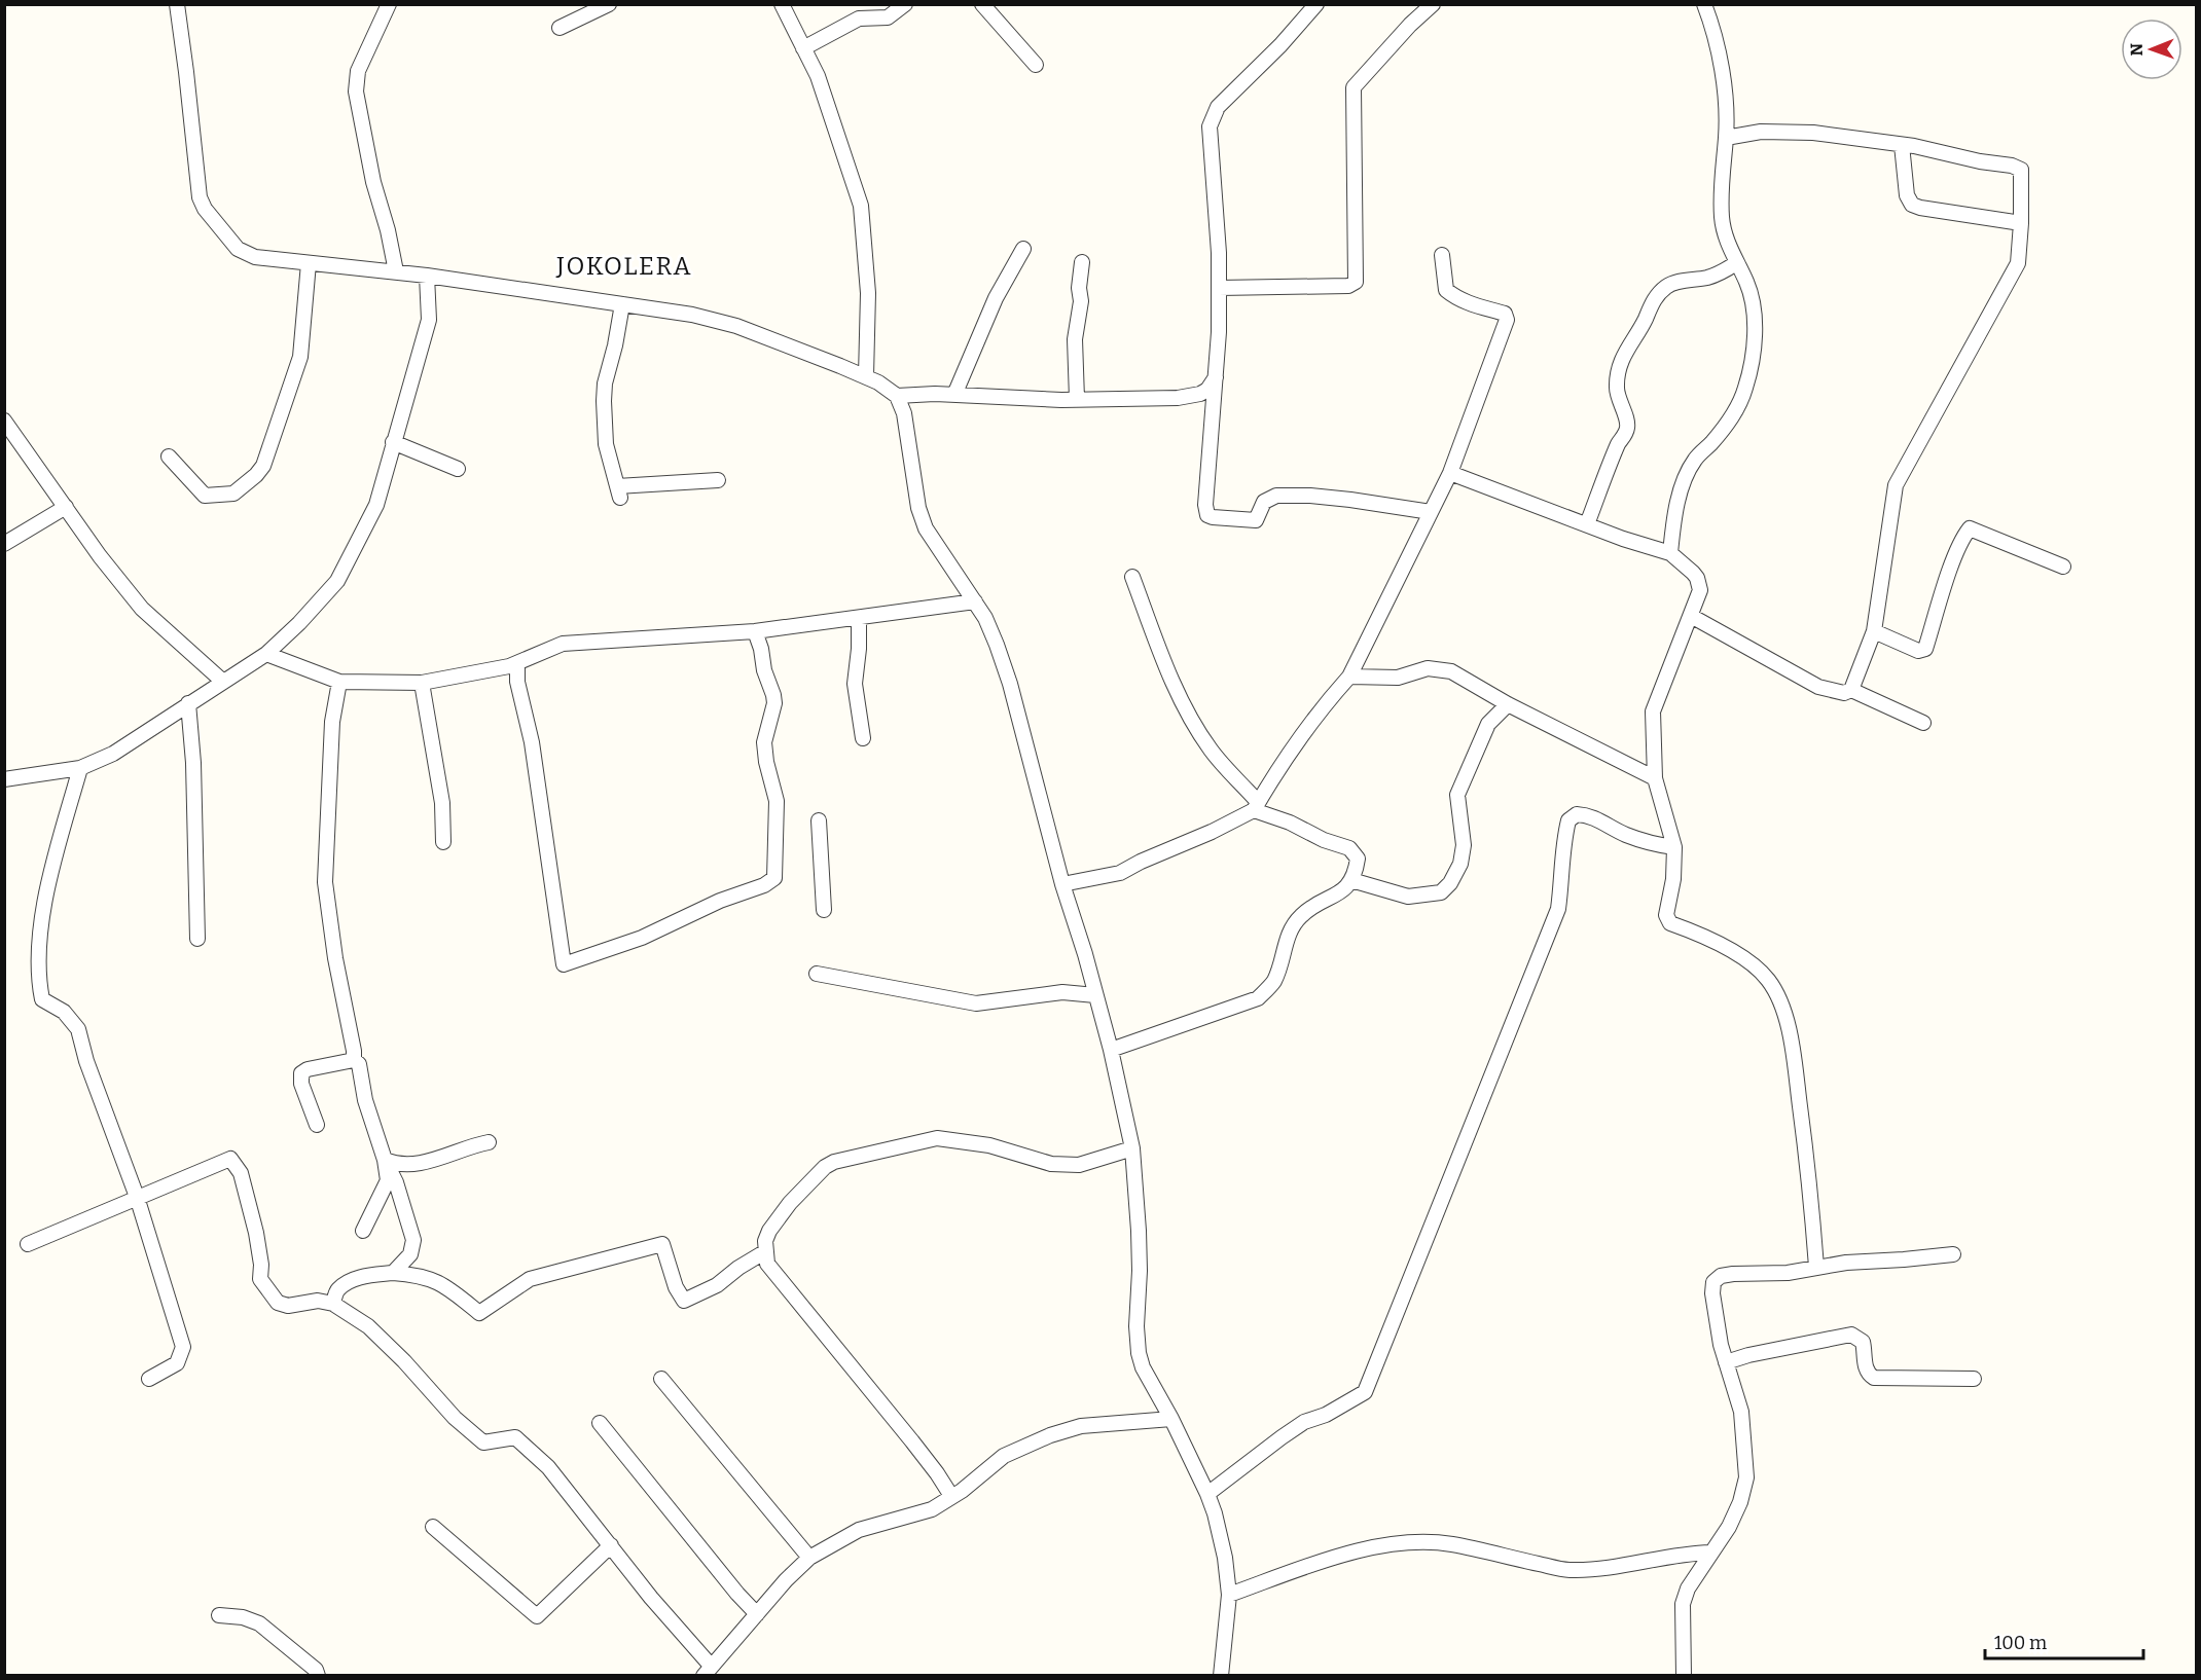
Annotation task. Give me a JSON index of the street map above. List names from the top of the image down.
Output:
{
  "districts": ["JOKOLERA"],
  "scale_bar": "100 m",
  "north": "left"
}
